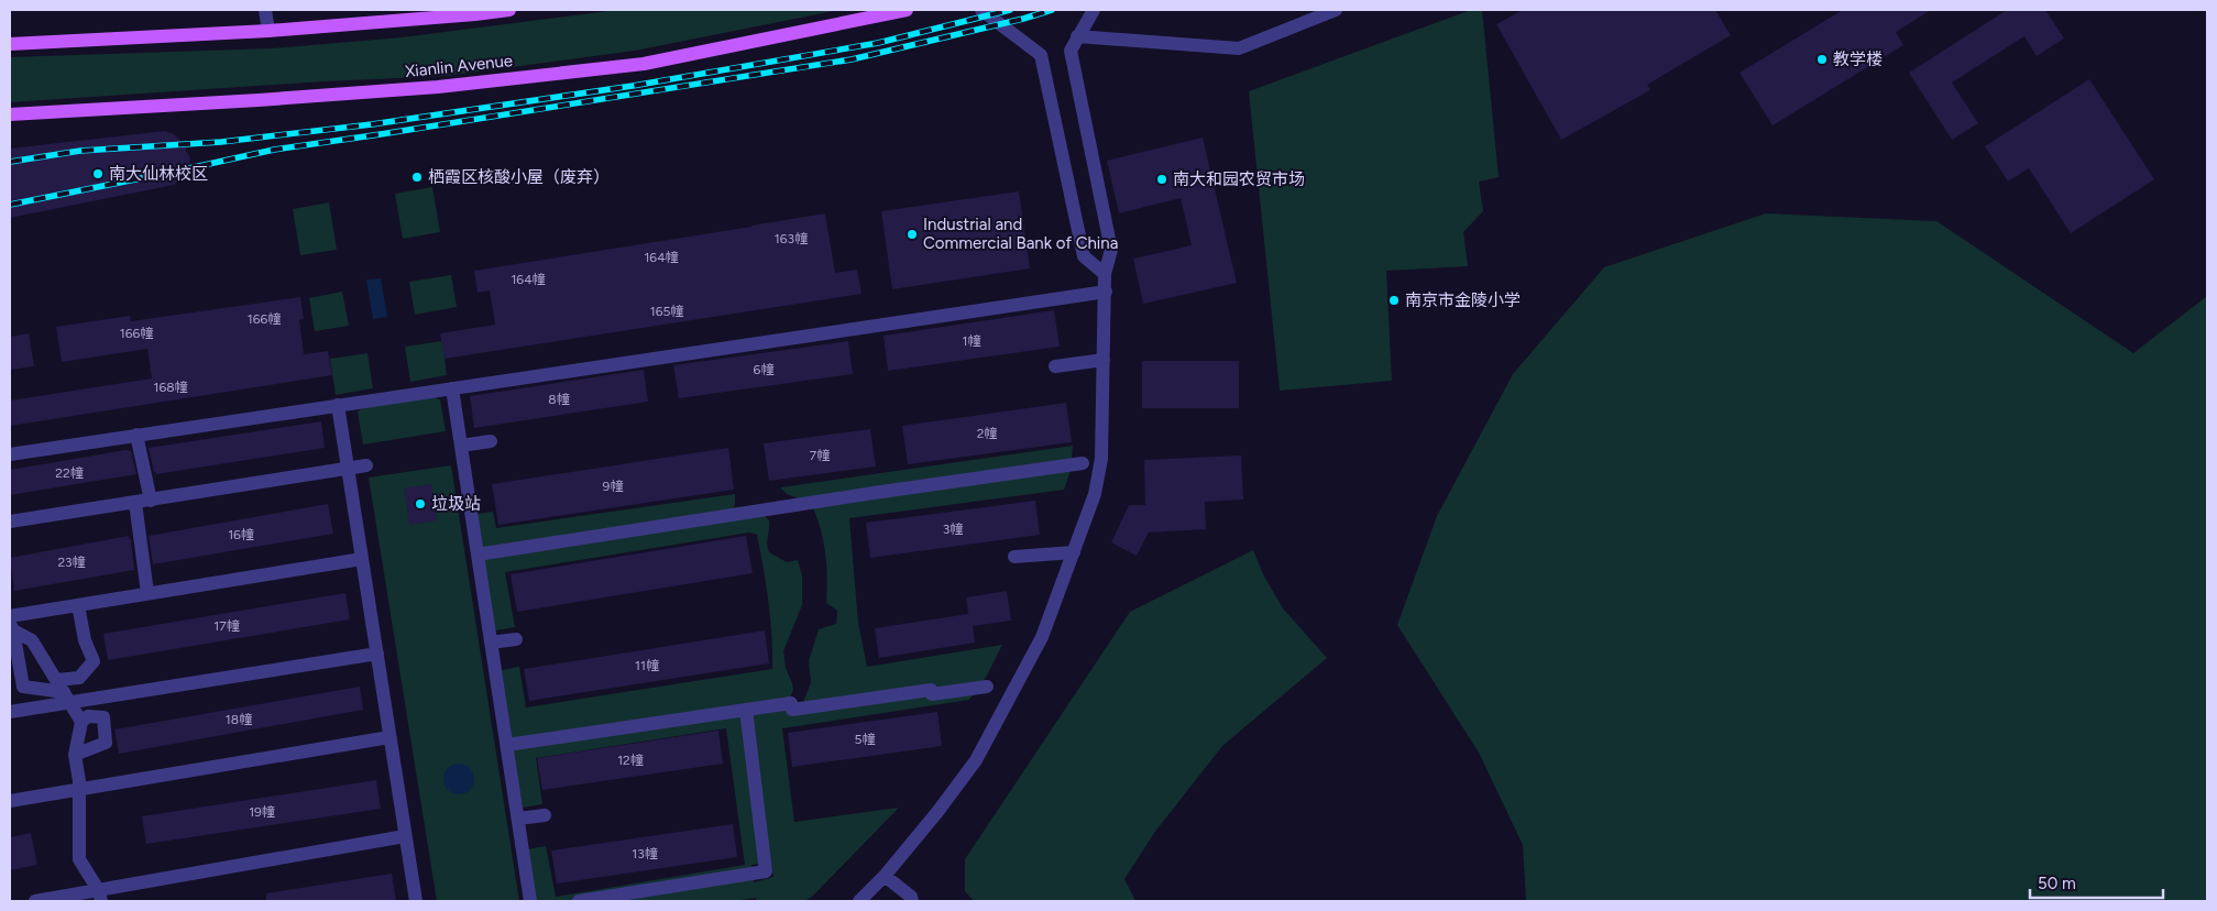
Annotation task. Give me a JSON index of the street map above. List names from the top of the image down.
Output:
{
  "streets": {
    "main road": ["Xianlin Avenue"]
  },
  "places": [
    "教学楼",
    "南大仙林校区",
    "栖霞区核酸小屋（废弃）",
    "南大和园农贸市场",
    "Industrial and Commercial Bank of China",
    "南京市金陵小学",
    "垃圾站"
  ],
  "house_numbers": [
    "163幢",
    "164幢",
    "164幢",
    "165幢",
    "166幢",
    "166幢",
    "1幢",
    "6幢",
    "168幢",
    "8幢",
    "2幢",
    "7幢",
    "22幢",
    "9幢",
    "3幢",
    "16幢",
    "23幢",
    "17幢",
    "11幢",
    "18幢",
    "5幢",
    "12幢",
    "19幢",
    "13幢"
  ],
  "scale_bar": "50 m"
}
